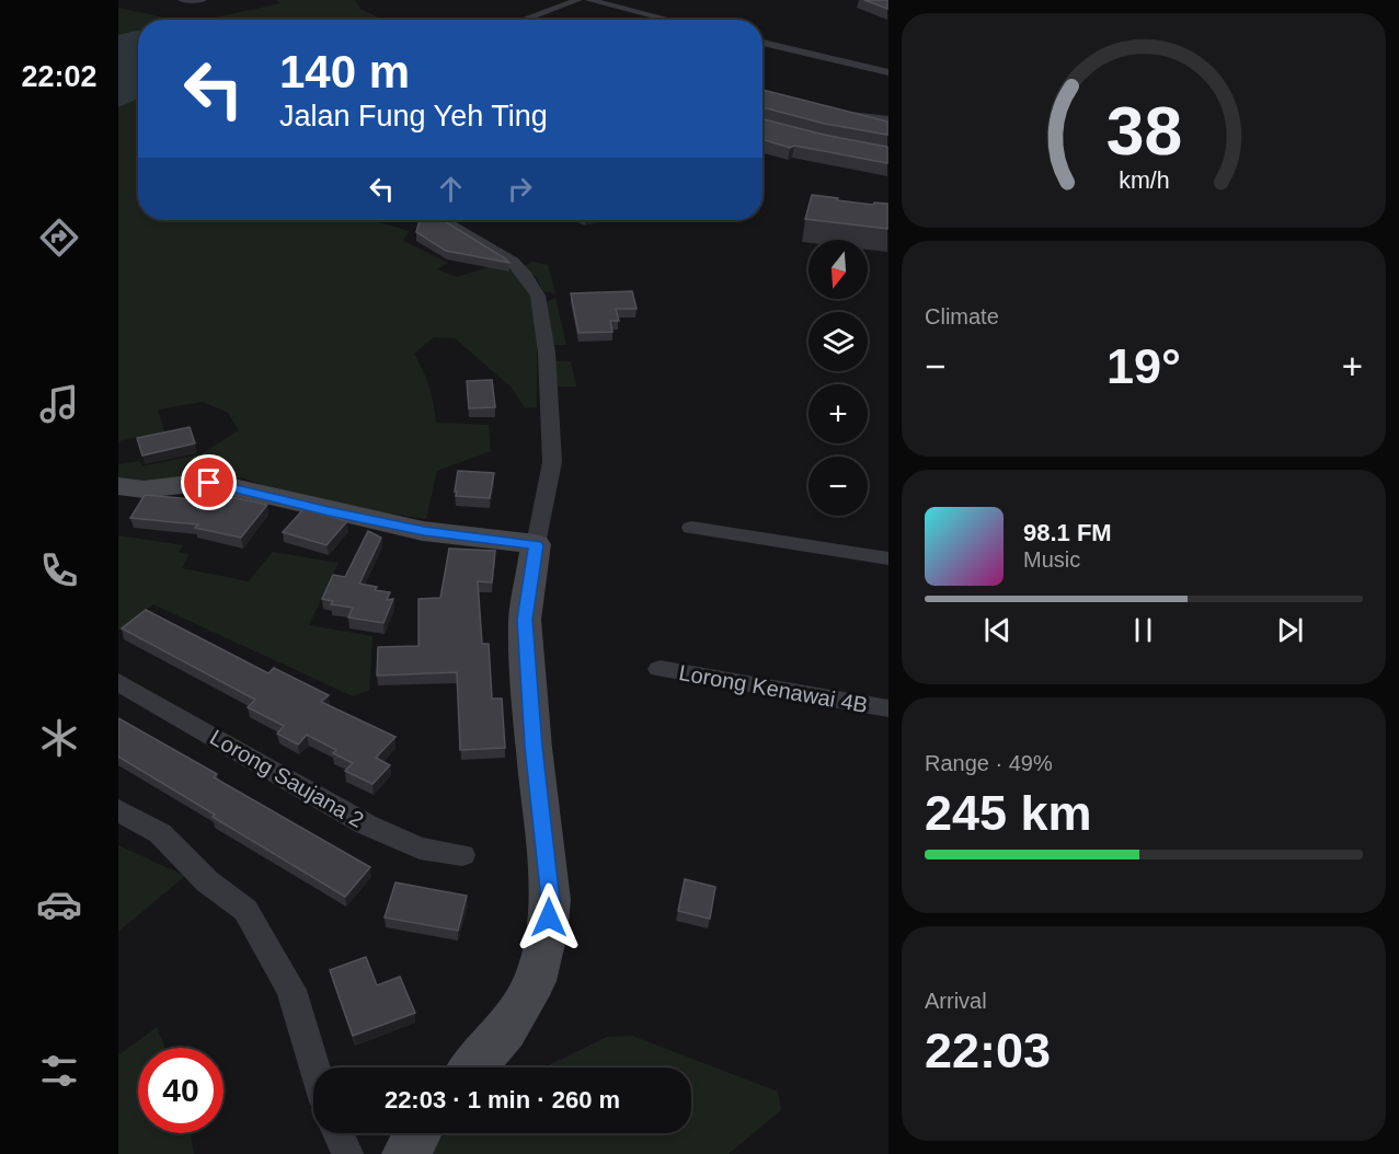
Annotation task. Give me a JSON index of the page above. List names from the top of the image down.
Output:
{
  "streets": {
    "street": ["Lorong Kenawai 4B", "Lorong Saujana 2"]
  },
  "north": "bottom",
  "page": {
    "tabs": "22:02",
    "turn": ["140 m", "Jalan Fung Yeh Ting"],
    "map_buttons": ["+", "−"],
    "tile": [
      "Climate",
      ["Range · 49%", "245 km"],
      ["Arrival", "22:03"]
    ],
    "heat": ["−", "19°", "+"],
    "song": ["98.1 FM", "Music"],
    "limit": "40",
    "trip": "22:03 · 1 min · 260 m",
    "gauge": ["38", "km/h"]
  }
}
